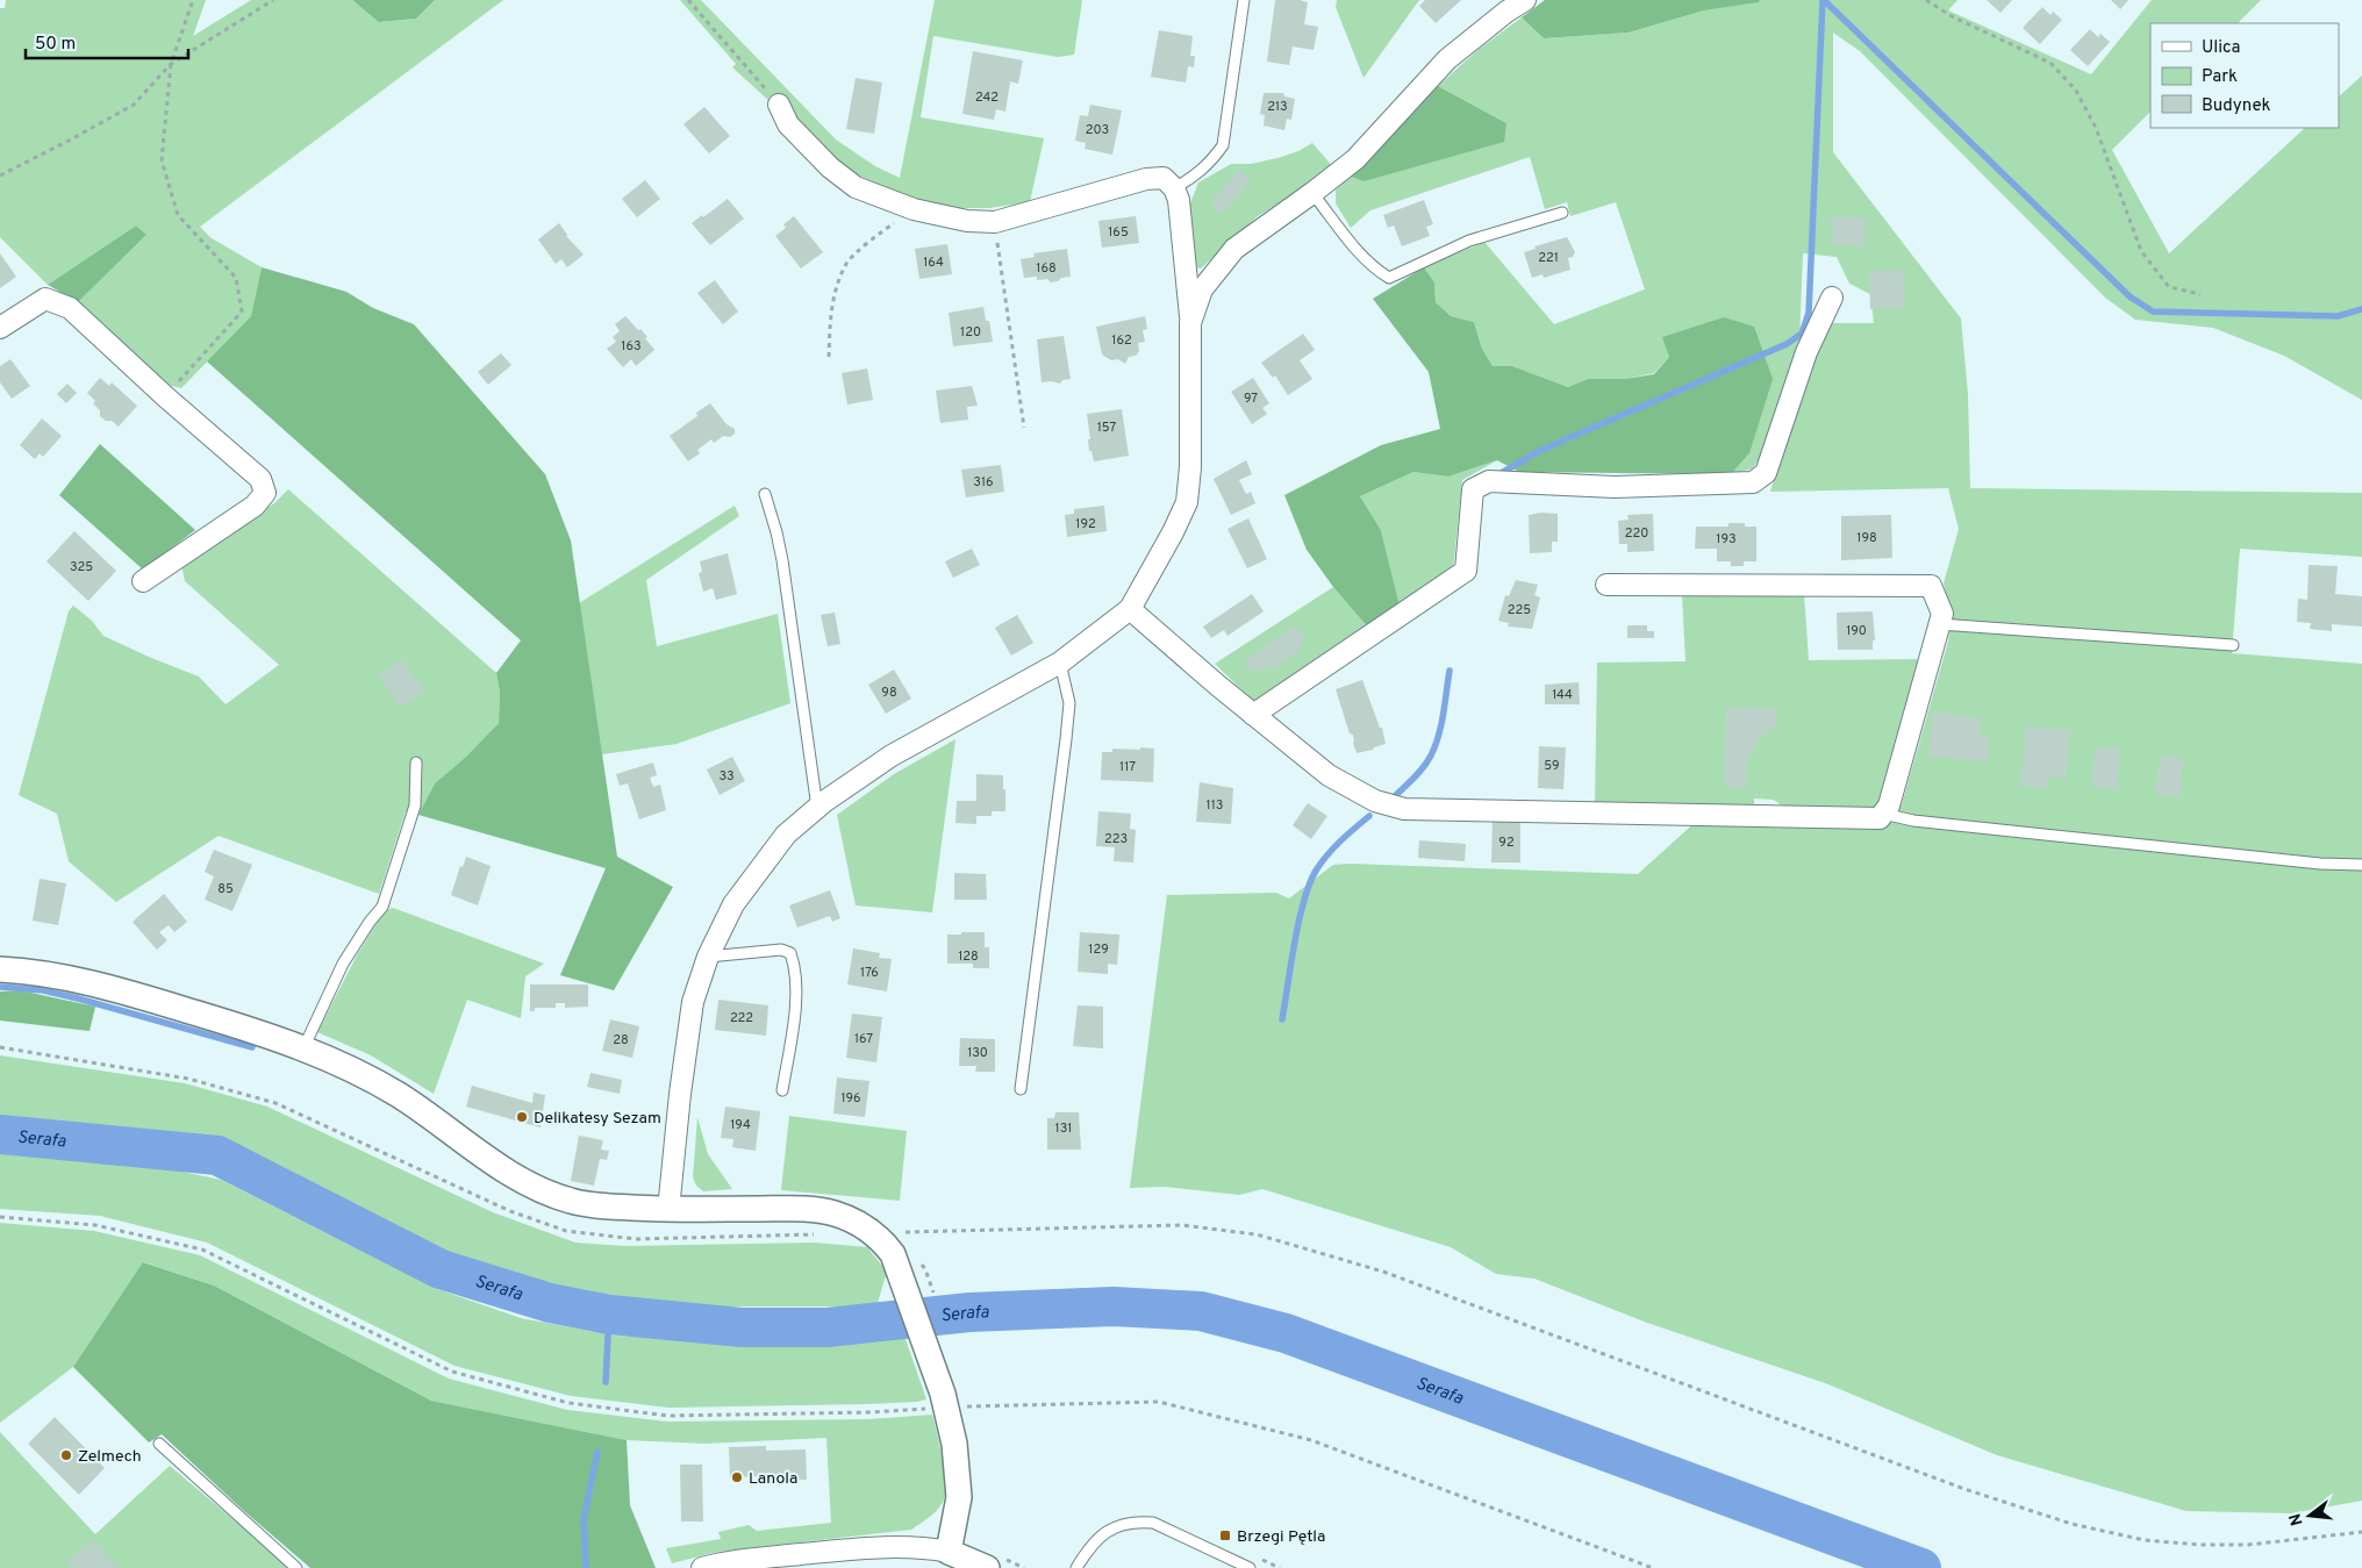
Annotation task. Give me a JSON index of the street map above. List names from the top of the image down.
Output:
{
  "water": ["Serafa"],
  "places": {
    "other": ["Delikatesy Sezam", "Zelmech", "Lanola"],
    "transit": ["Brzegi Pętla"]
  },
  "house_numbers": [
    "242",
    "213",
    "203",
    "165",
    "221",
    "164",
    "168",
    "120",
    "162",
    "163",
    "97",
    "157",
    "316",
    "192",
    "220",
    "198",
    "193",
    "325",
    "225",
    "190",
    "98",
    "144",
    "59",
    "117",
    "33",
    "113",
    "223",
    "92",
    "85",
    "129",
    "128",
    "176",
    "222",
    "167",
    "28",
    "130",
    "196",
    "194",
    "131"
  ],
  "legend": ["Ulica", "Park", "Budynek"],
  "scale_bar": "50 m",
  "north": "left"
}
